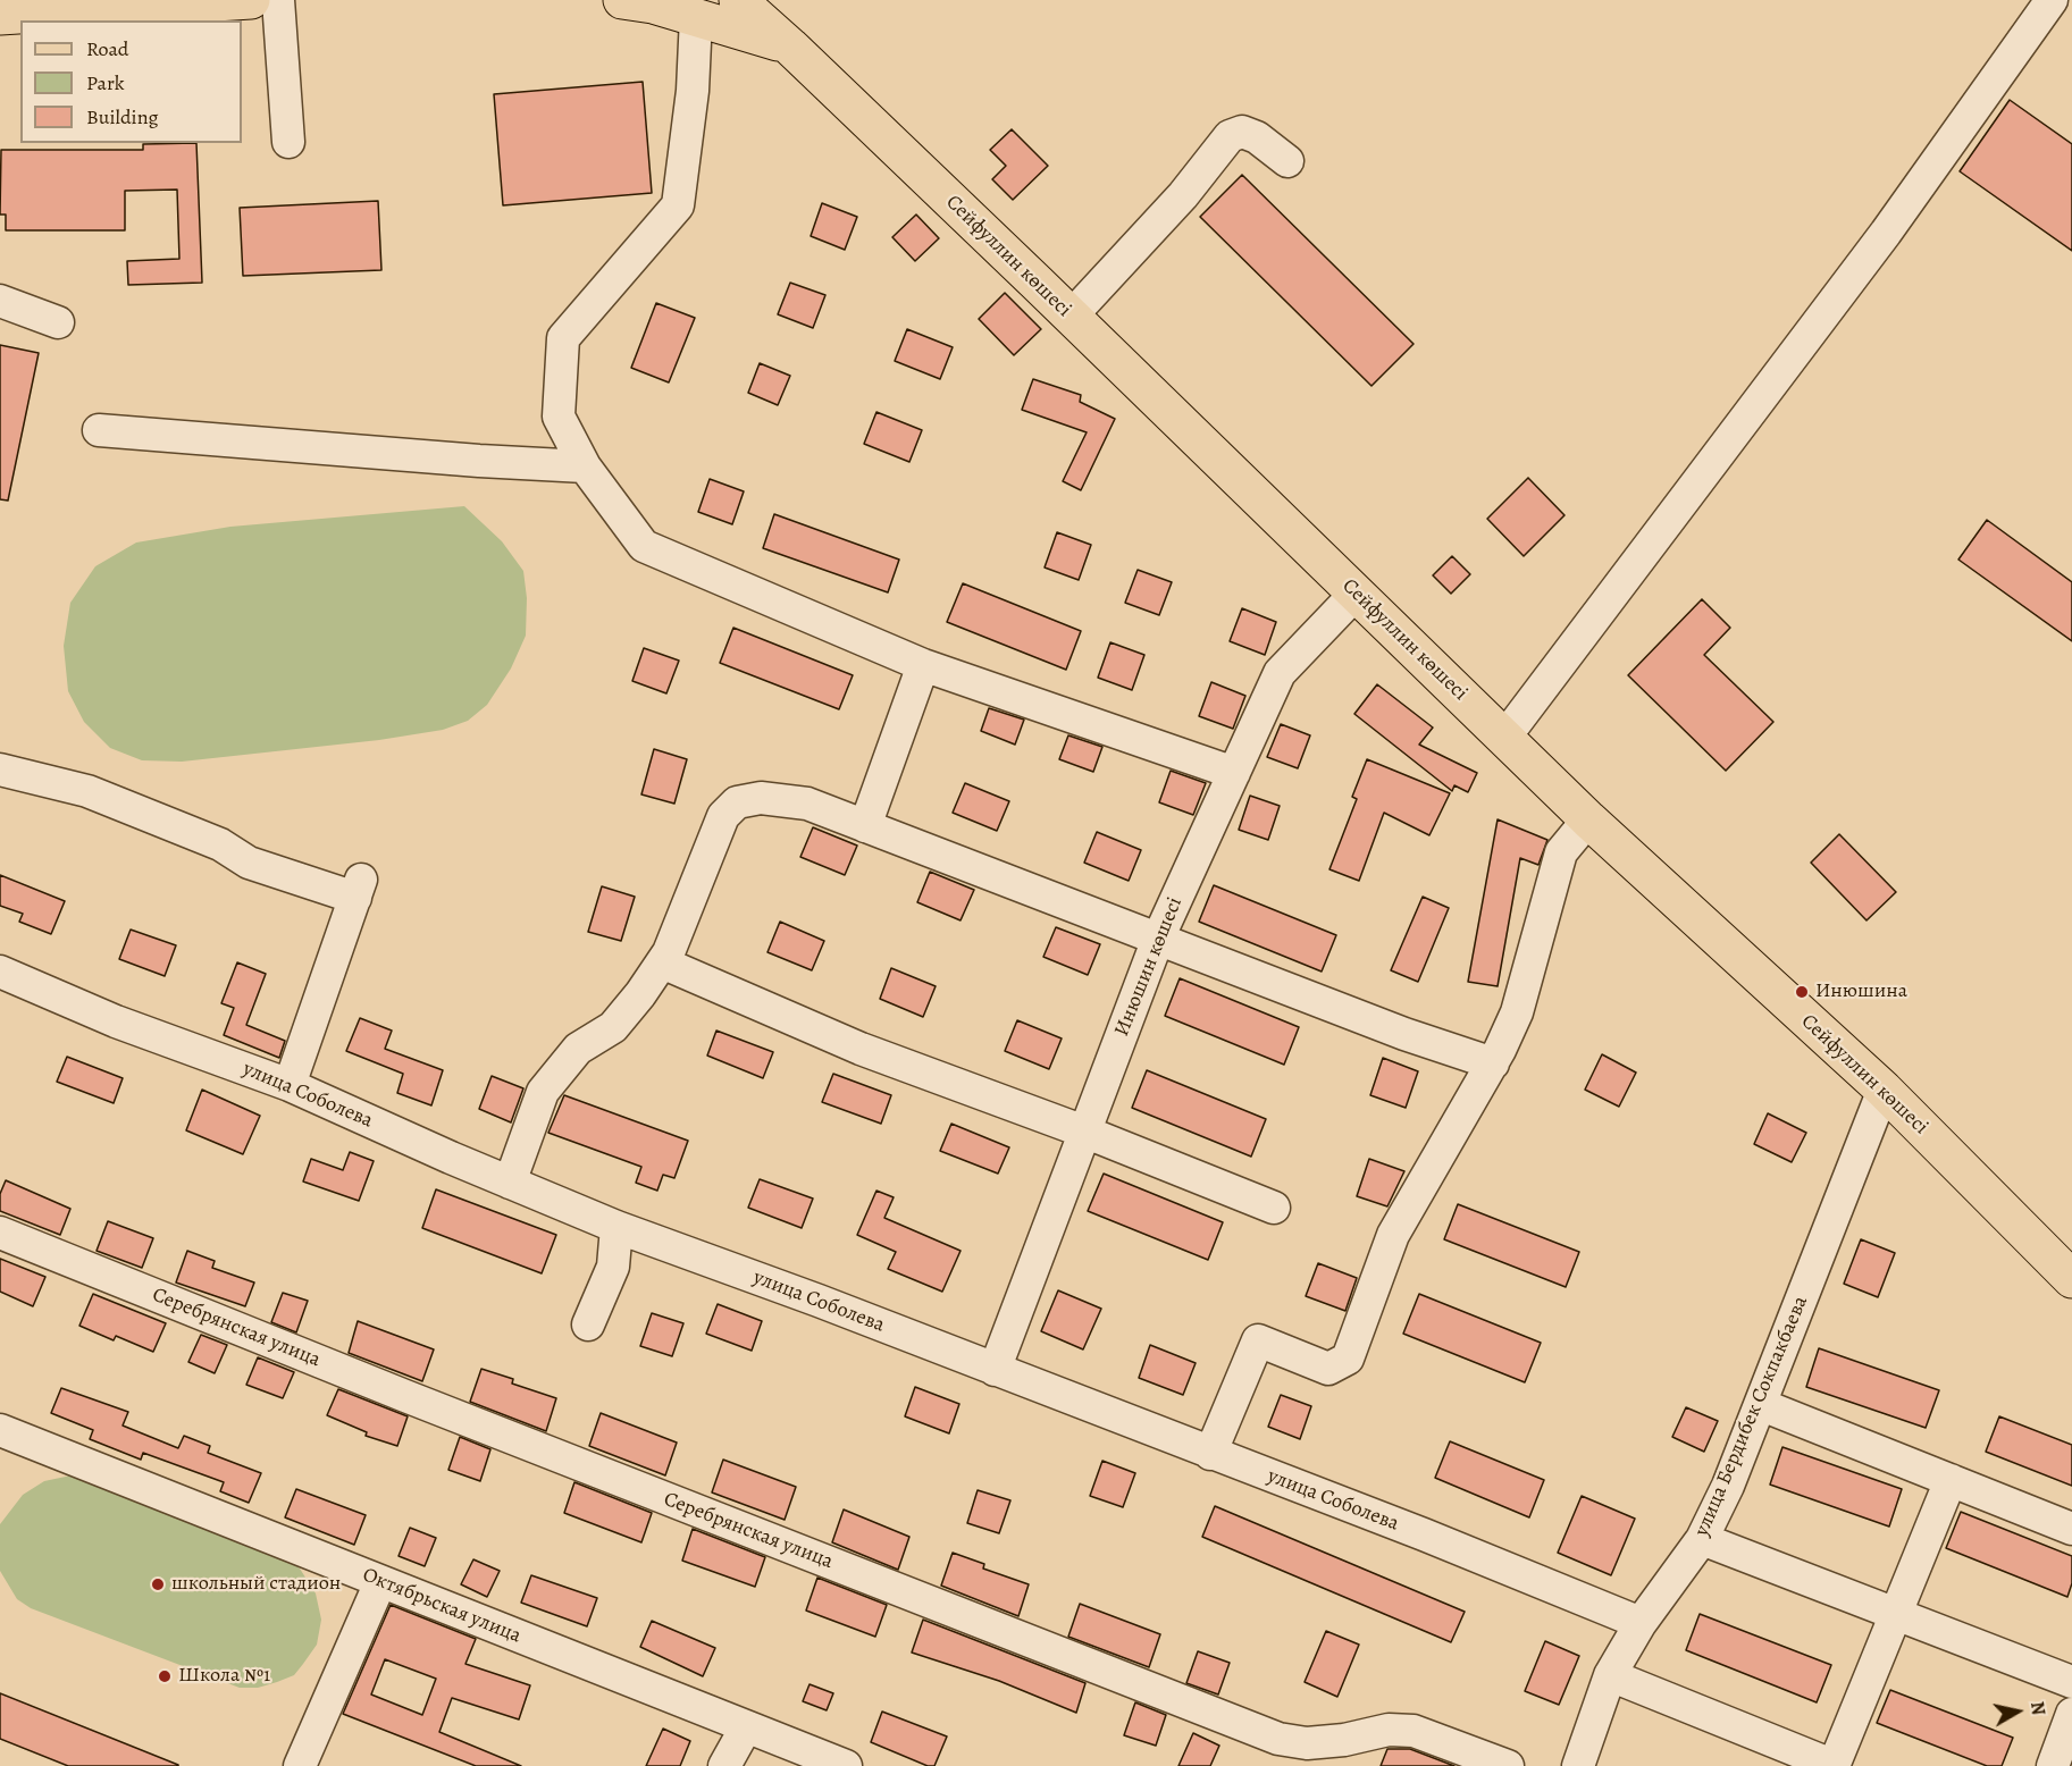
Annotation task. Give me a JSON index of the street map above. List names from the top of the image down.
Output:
{
  "streets": {
    "main road": ["Сейфуллин көшесі"],
    "street": [
      "Инюшин көшесі",
      "улица Соболева",
      "Серебрянская улица",
      "улица Бердибек Сокпакбаева",
      "Октябрьская улица"
    ]
  },
  "crossings": [
    ["Сейфуллин көшесі", "Инюшин көшесі"],
    ["Сейфуллин көшесі", "улица Бердибек Сокпакбаева"],
    ["Инюшин көшесі", "улица Соболева"],
    ["улица Соболева", "улица Бердибек Сокпакбаева"]
  ],
  "places": ["Инюшина", "школьный стадион", "Школа №1"],
  "legend": ["Road", "Park", "Building"],
  "north": "right"
}
